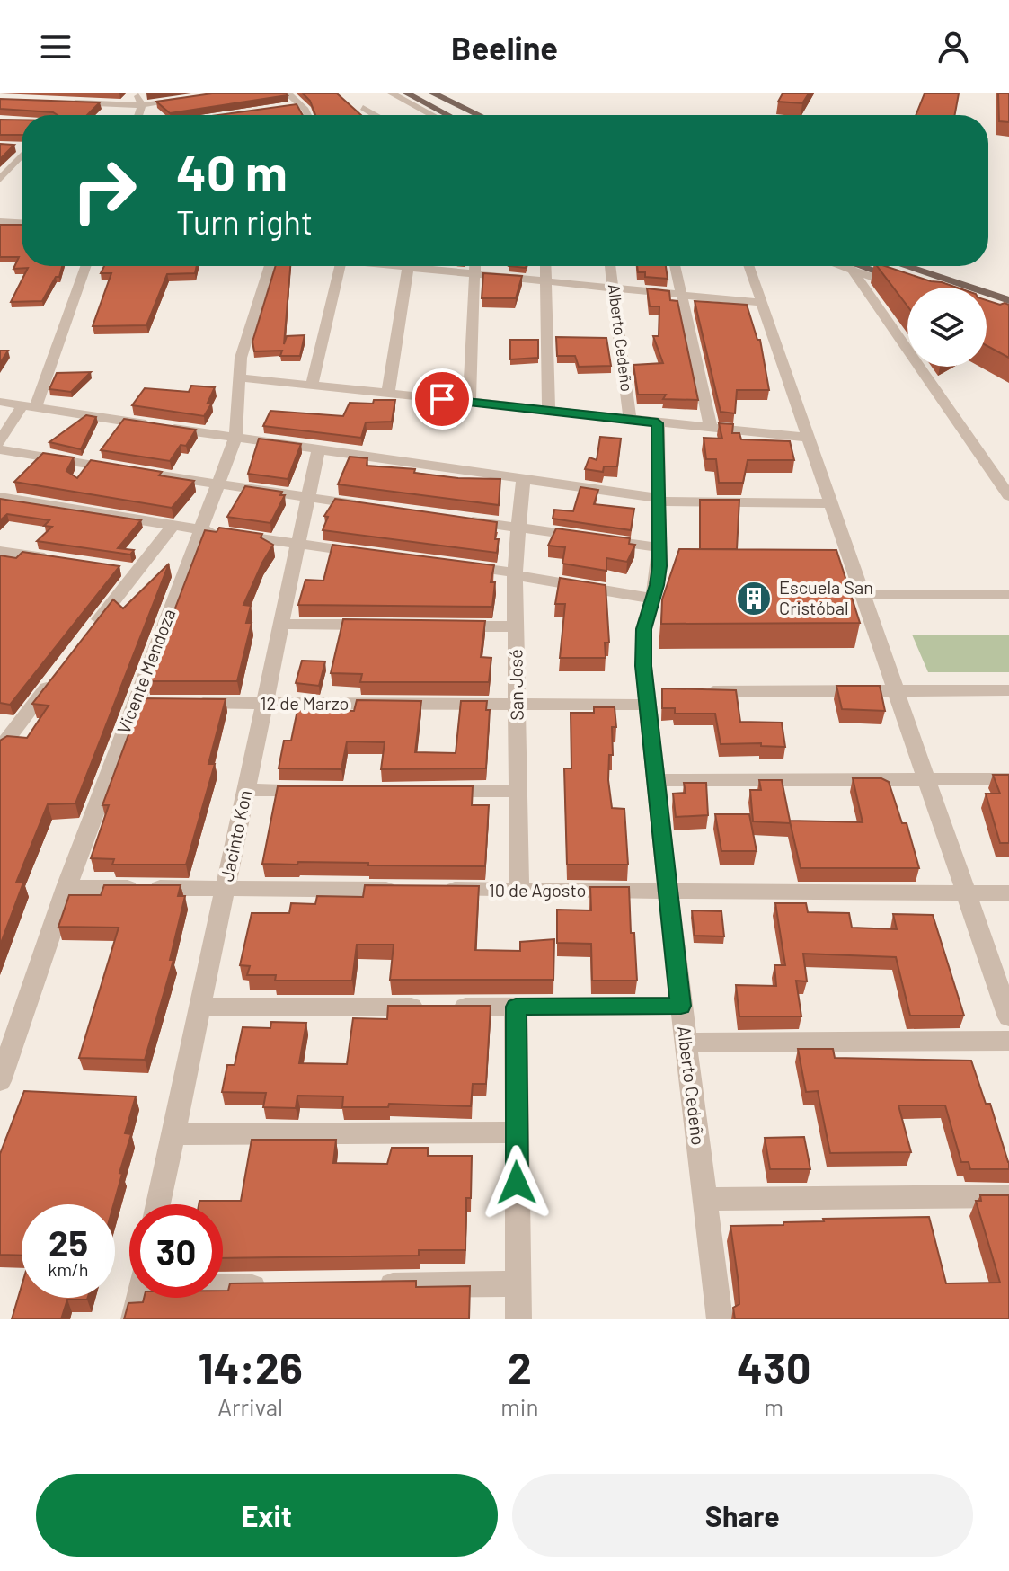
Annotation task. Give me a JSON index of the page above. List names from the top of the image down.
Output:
{
  "streets": {
    "street": [
      "Alberto Cedeño",
      "Vicente Mendoza",
      "San José",
      "12 de Marzo",
      "Jacinto Kon",
      "10 de Agosto"
    ]
  },
  "crossings": [
    ["Alberto Cedeño", "12 de Marzo"],
    ["Alberto Cedeño", "10 de Agosto"],
    ["San José", "12 de Marzo"],
    ["San José", "10 de Agosto"],
    ["12 de Marzo", "Jacinto Kon"]
  ],
  "places": {
    "building": ["Escuela San Cristóbal"]
  },
  "page": {
    "header": "Beeline",
    "turn": ["40 m", "Turn right"],
    "speed": "25 km/h",
    "limit": "30",
    "eta": [
      "14:26",
      "Arrival",
      "2",
      "min",
      "430",
      "m"
    ],
    "buttons": ["Exit", "Share"]
  }
}
